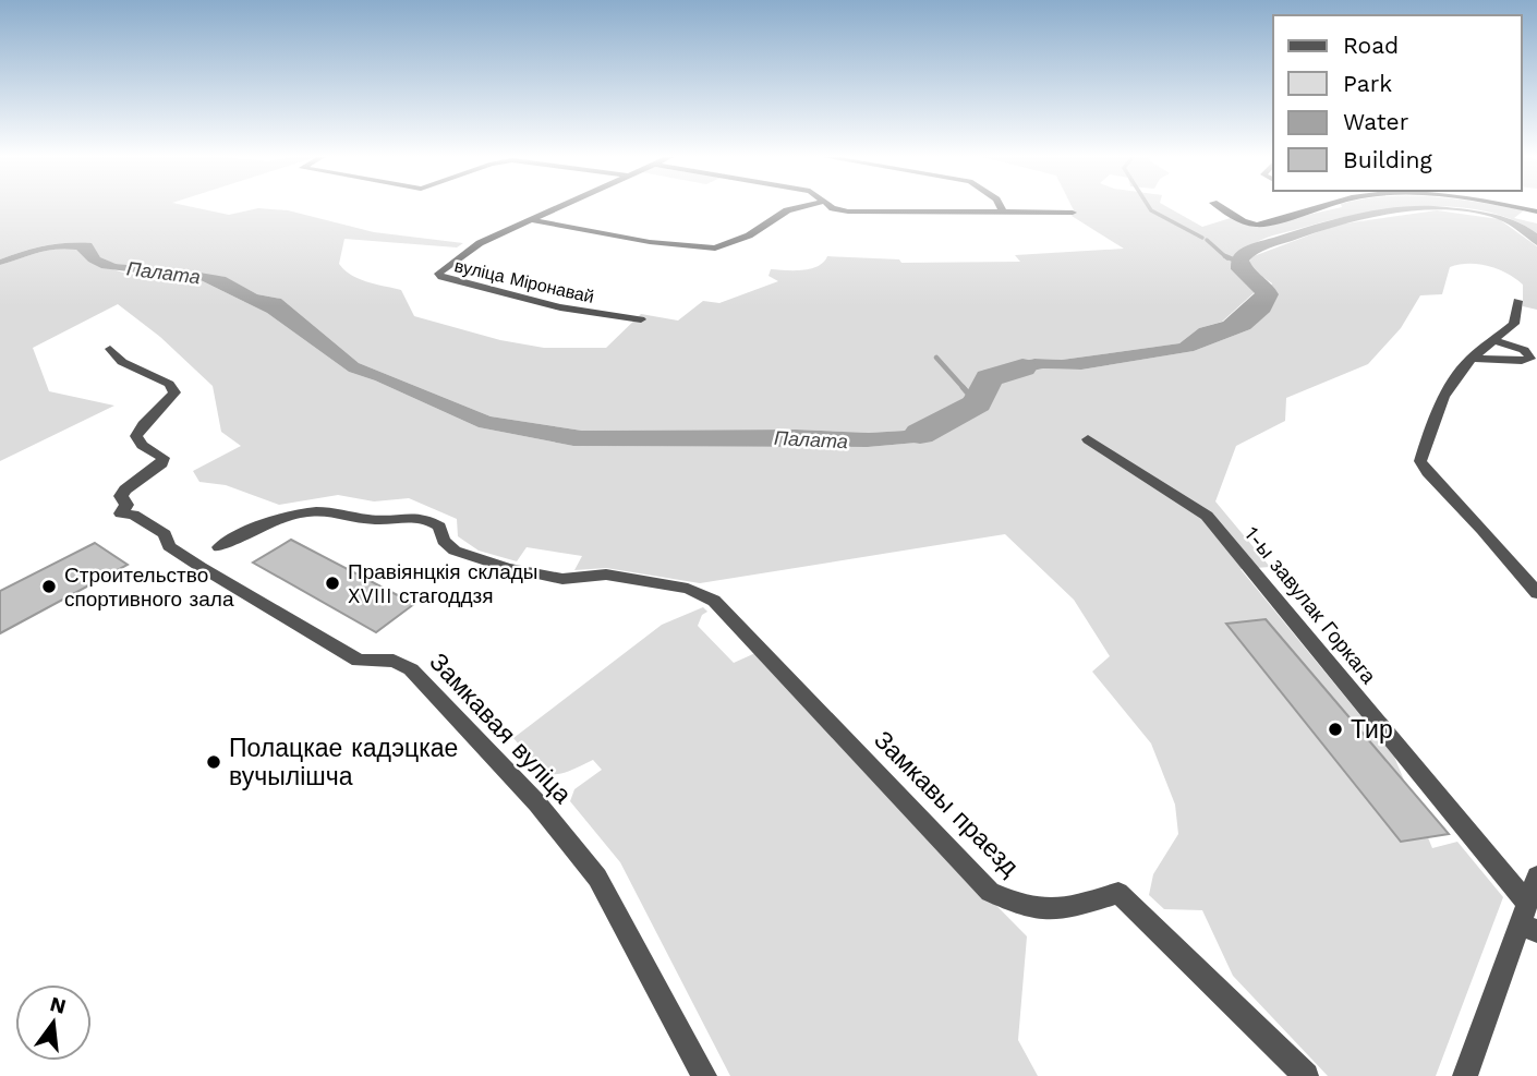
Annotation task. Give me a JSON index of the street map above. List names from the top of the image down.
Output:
{
  "streets": {
    "street": [
      "вуліца Міронавай",
      "1-ы завулак Горкага",
      "Замкавая вуліца",
      "Замкавы праезд"
    ]
  },
  "water": ["Палата"],
  "places": [
    "Правіянцкія склады XVIII стагоддзя",
    "Строительство спортивного зала",
    "Тир",
    "Полацкае кадэцкае вучылішча"
  ],
  "legend": [
    "Road",
    "Park",
    "Water",
    "Building"
  ],
  "north": "top"
}
